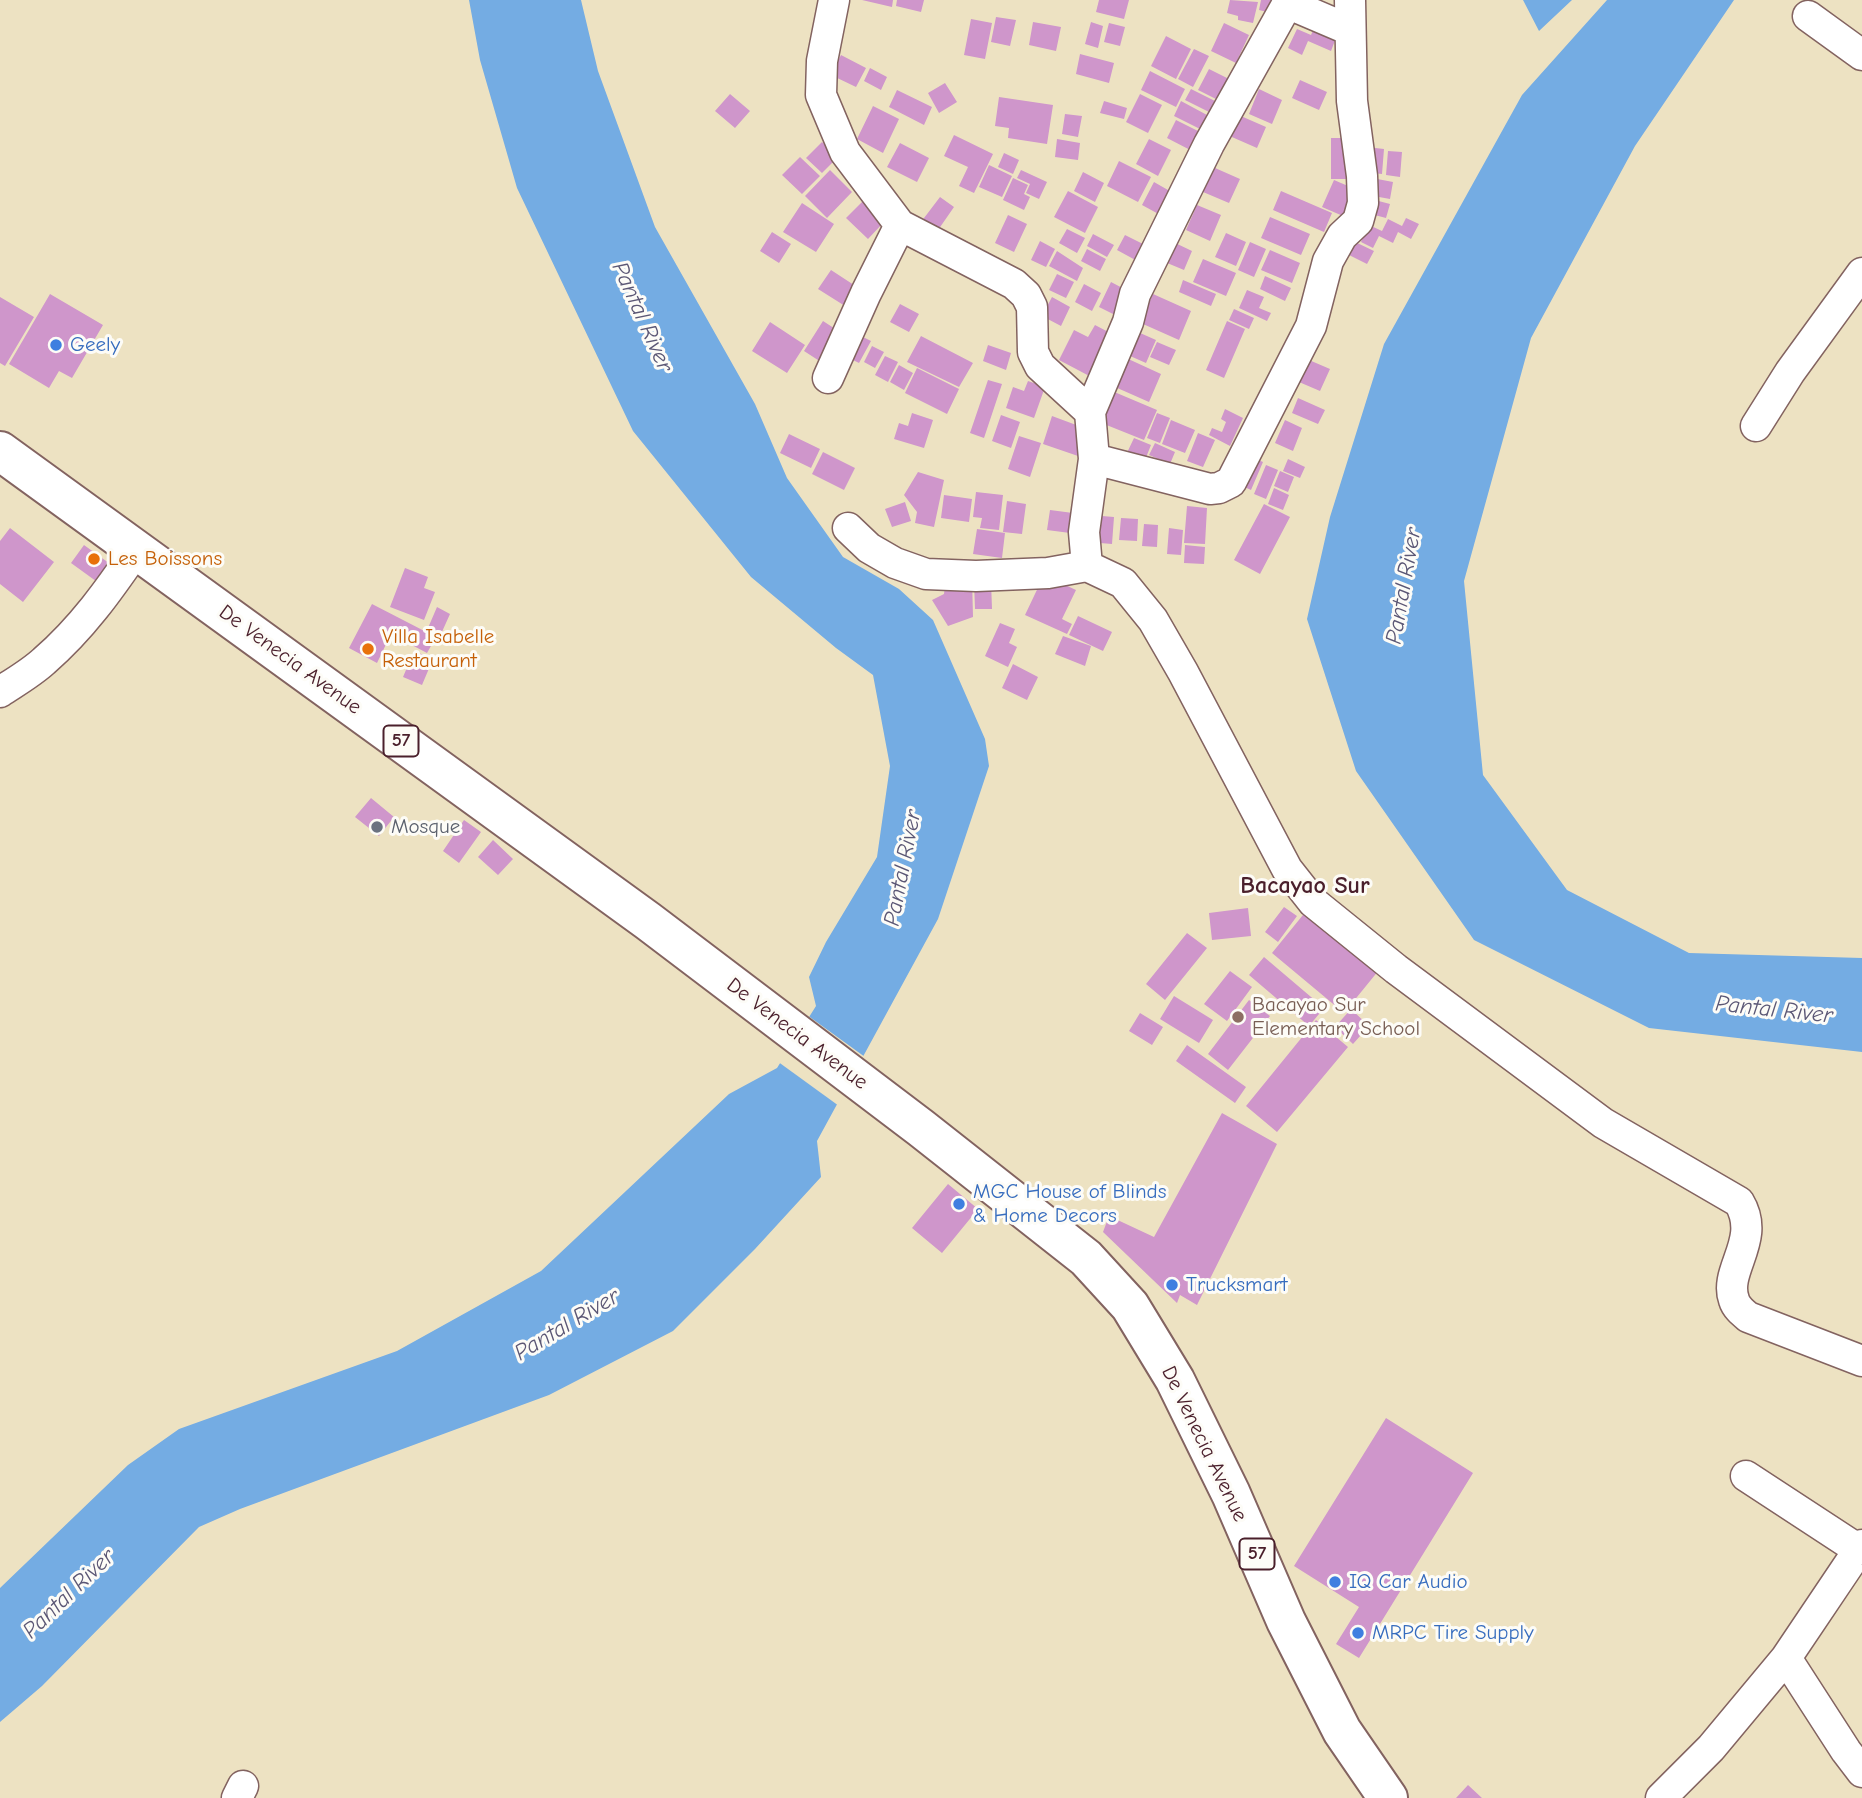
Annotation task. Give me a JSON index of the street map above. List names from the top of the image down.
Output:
{
  "streets": {
    "highway": ["De Venecia Avenue", "57"]
  },
  "districts": ["Bacayao Sur"],
  "water": ["Pantal River"],
  "places": [
    "Geely",
    "Les Boissons",
    "Villa Isabelle Restaurant",
    "Mosque",
    "Bacayao Sur Elementary School",
    "MGC House of Blinds & Home Decors",
    "Trucksmart",
    "IQ Car Audio",
    "MRPC Tire Supply"
  ]
}
